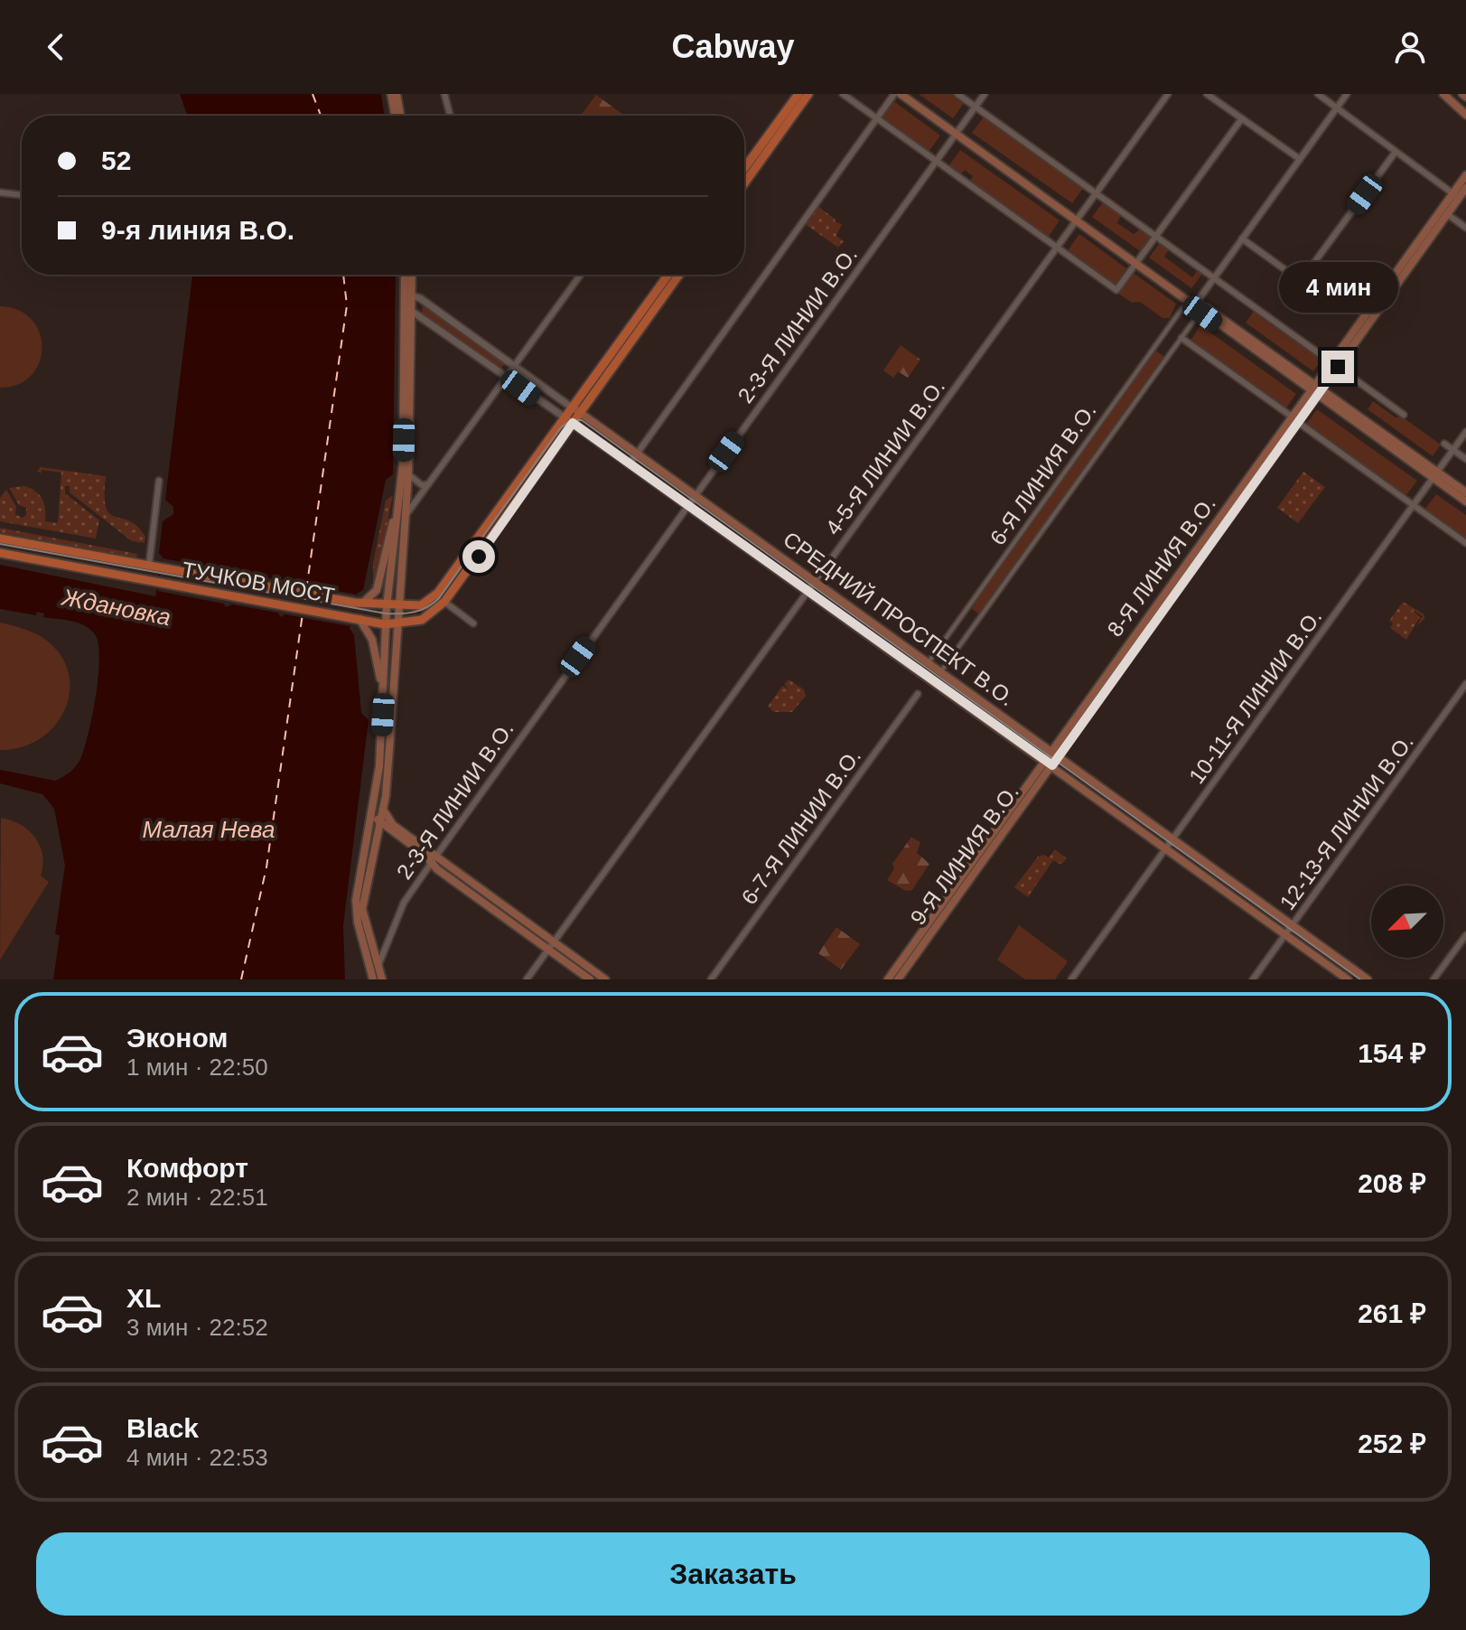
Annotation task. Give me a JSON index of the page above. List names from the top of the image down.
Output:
{
  "streets": {
    "main road": [
      "8-Я ЛИНИЯ В.О.",
      "ТУЧКОВ МОСТ",
      "СРЕДНИЙ ПРОСПЕКТ В.О.",
      "9-Я ЛИНИЯ В.О."
    ],
    "street": [
      "2-3-Я ЛИНИИ В.О.",
      "4-5-Я ЛИНИИ В.О.",
      "6-Я ЛИНИЯ В.О.",
      "10-11-Я ЛИНИИ В.О.",
      "12-13-Я ЛИНИИ В.О.",
      "6-7-Я ЛИНИИ В.О."
    ]
  },
  "crossings": [
    ["2-3-Я ЛИНИИ В.О.", "СРЕДНИЙ ПРОСПЕКТ В.О."],
    ["4-5-Я ЛИНИИ В.О.", "СРЕДНИЙ ПРОСПЕКТ В.О."],
    ["8-Я ЛИНИЯ В.О.", "СРЕДНИЙ ПРОСПЕКТ В.О."],
    ["8-Я ЛИНИЯ В.О.", "9-Я ЛИНИЯ В.О."],
    ["СРЕДНИЙ ПРОСПЕКТ В.О.", "10-11-Я ЛИНИИ В.О."],
    ["СРЕДНИЙ ПРОСПЕКТ В.О.", "12-13-Я ЛИНИИ В.О."],
    ["СРЕДНИЙ ПРОСПЕКТ В.О.", "9-Я ЛИНИЯ В.О."]
  ],
  "water": ["Ждановка", "Малая Нева"],
  "north": "bottom left",
  "page": {
    "header": "Cabway",
    "banner": ["52", "9-я линия В.О."],
    "bubble": "4 мин",
    "list": [
      {
        "name": "Эконом",
        "note": "1 мин · 22:50",
        "value": "154 ₽"
      },
      {
        "name": "Комфорт",
        "note": "2 мин · 22:51",
        "value": "208 ₽"
      },
      {
        "name": "XL",
        "note": "3 мин · 22:52",
        "value": "261 ₽"
      },
      {
        "name": "Black",
        "note": "4 мин · 22:53",
        "value": "252 ₽"
      }
    ],
    "buttons": "Заказать"
  }
}
